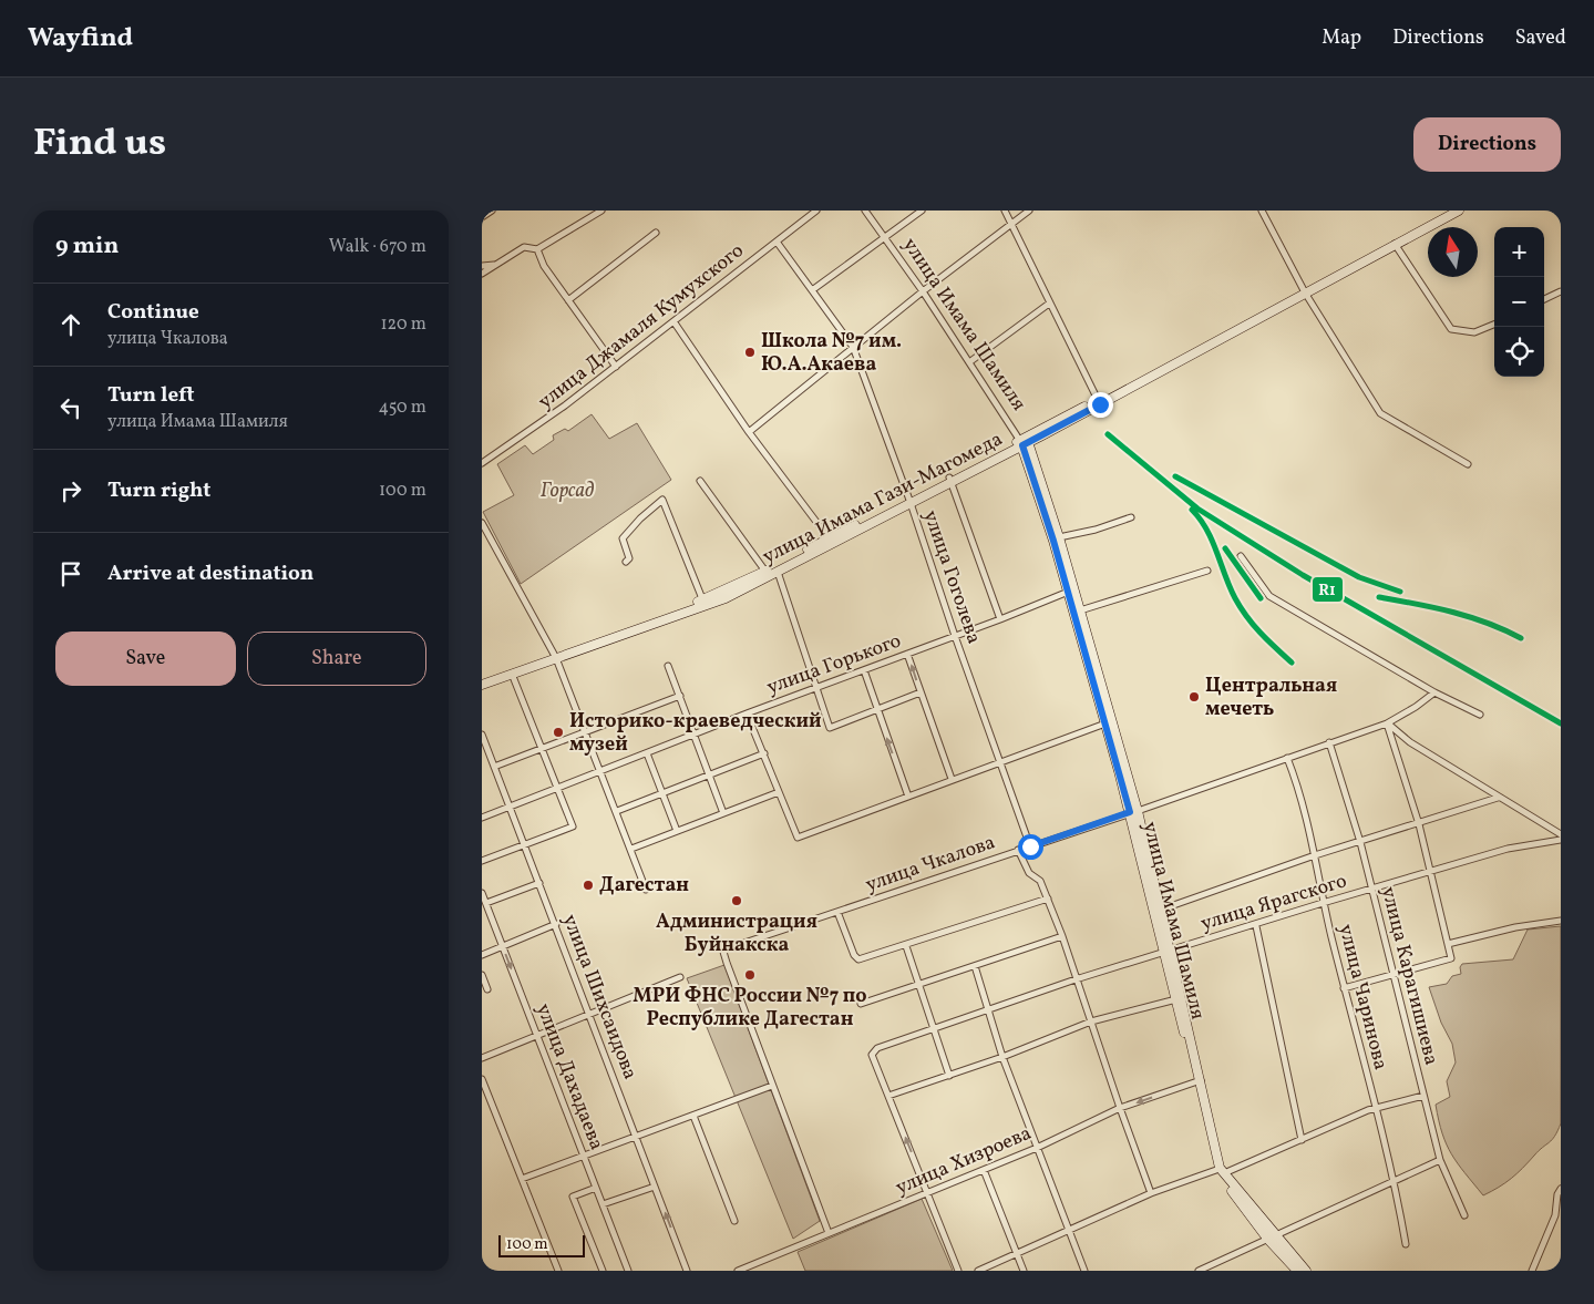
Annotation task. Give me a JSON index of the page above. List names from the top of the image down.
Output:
{
  "streets": {
    "main road": ["улица Имама Шамиля", "улица Имама Гази-Магомеда"],
    "street": [
      "улица Джамаля Кумухского",
      "улица Гоголева",
      "улица Горького",
      "улица Чкалова",
      "улица Ярагского",
      "улица Карагишиева",
      "улица Шихсаидова",
      "улица Чаринова",
      "улица Дахадаева",
      "улица Хизроева"
    ]
  },
  "crossings": [
    ["улица Имама Шамиля", "улица Имама Гази-Магомеда"],
    ["улица Имама Шамиля", "улица Горького"],
    ["улица Имама Шамиля", "улица Чкалова"],
    ["улица Имама Шамиля", "улица Ярагского"],
    ["улица Имама Шамиля", "улица Хизроева"],
    ["улица Джамаля Кумухского", "улица Гоголева"],
    ["улица Имама Гази-Магомеда", "улица Гоголева"],
    ["улица Гоголева", "улица Горького"],
    ["улица Гоголева", "улица Чкалова"],
    ["улица Горького", "улица Шихсаидова"],
    ["улица Чкалова", "улица Карагишиева"],
    ["улица Чкалова", "улица Чаринова"],
    ["улица Ярагского", "улица Карагишиева"],
    ["улица Ярагского", "улица Чаринова"]
  ],
  "parks": ["Горсад"],
  "places": [
    "Школа №7 им. Ю.А.Акаева",
    "Центральная мечеть",
    "Историко-краеведческий музей",
    "Дагестан",
    "Администрация Буйнакска",
    "МРИ ФНС России №7 по Республике Дагестан"
  ],
  "lines": ["transit line R1"],
  "scale_bar": "100 m",
  "north": "top",
  "page": {
    "header": "Wayfind",
    "nav": ["Map", "Directions", "Saved"],
    "title": "Find us",
    "buttons": [
      "Directions",
      ["Save", "Share"]
    ],
    "heading": ["9 min", "Walk · 670 m"],
    "map_buttons": ["+", "−"],
    "list": [
      ["Continue", "улица Чкалова", "120 m"],
      ["Turn left", "улица Имама Шамиля", "450 m"],
      ["Turn right", "100 m"],
      "Arrive at destination"
    ],
    "scale": "100 m"
  }
}
